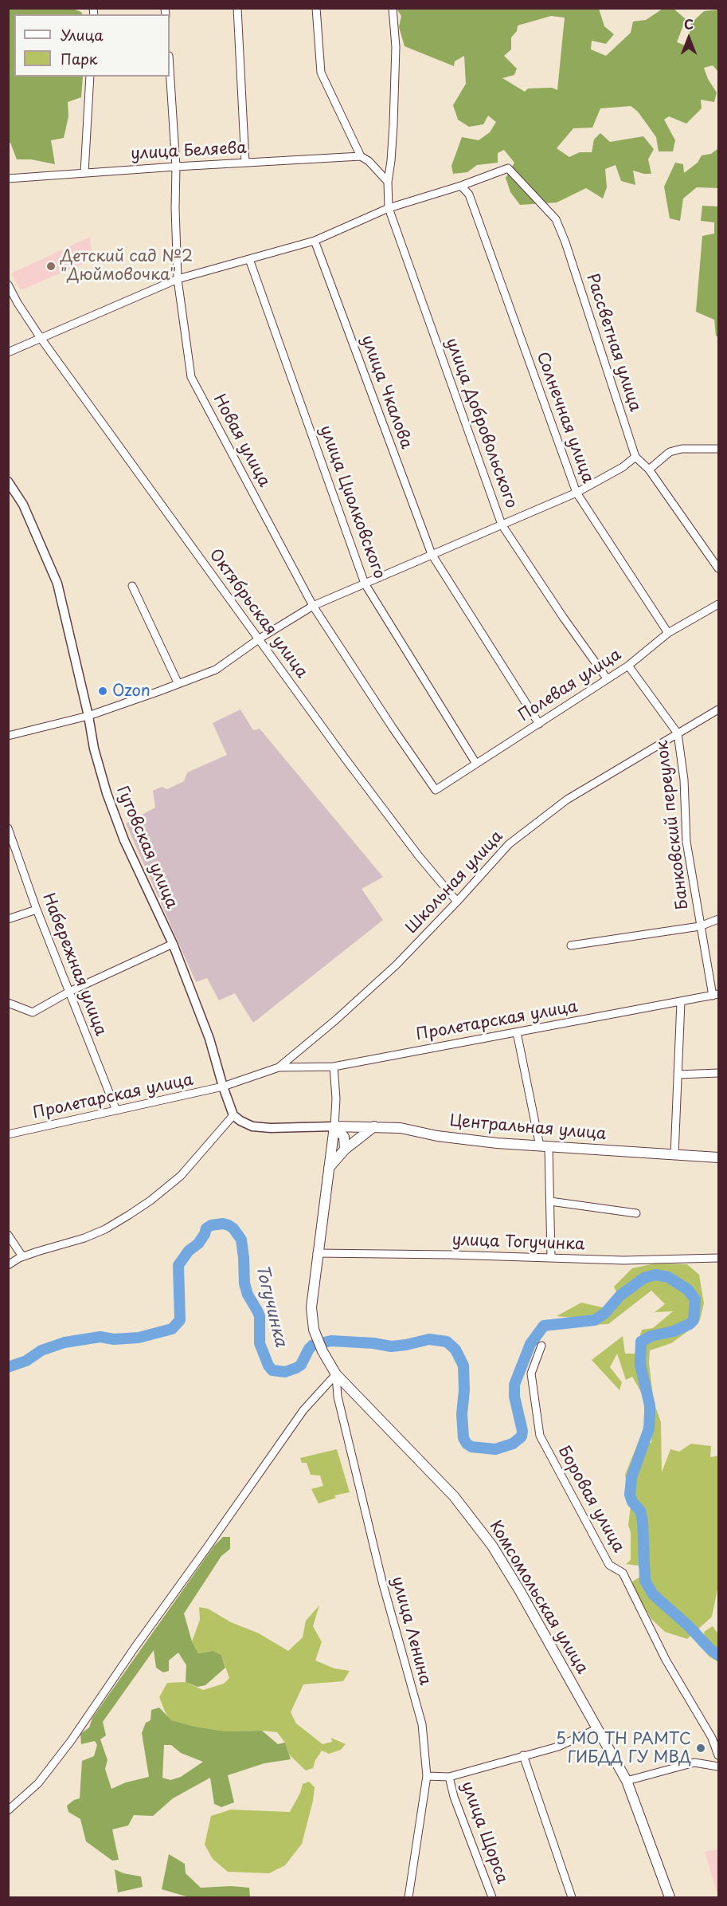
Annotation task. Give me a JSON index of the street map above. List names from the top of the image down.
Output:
{
  "streets": {
    "main road": ["Центральная улица", "Комсомольская улица"],
    "street": [
      "улица Беляева",
      "Рассветная улица",
      "улица Чкалова",
      "Солнечная улица",
      "улица Добровольского",
      "Новая улица",
      "улица Циолковского",
      "Октябрьская улица",
      "Полевая улица",
      "Банковский переулок",
      "Гутовская улица",
      "Школьная улица",
      "Набережная улица",
      "Пролетарская улица",
      "улица Тогучинка",
      "Боровая улица",
      "улица Ленина",
      "улица Щорса"
    ]
  },
  "crossings": [
    ["улица Беляева", "Новая улица"],
    ["Рассветная улица", "Солнечная улица"],
    ["улица Чкалова", "Полевая улица"],
    ["Солнечная улица", "Полевая улица"],
    ["улица Добровольского", "Полевая улица"],
    ["Новая улица", "Полевая улица"],
    ["улица Циолковского", "Полевая улица"],
    ["Октябрьская улица", "Школьная улица"],
    ["Полевая улица", "Банковский переулок"],
    ["Банковский переулок", "Школьная улица"],
    ["Банковский переулок", "Пролетарская улица"],
    ["Гутовская улица", "Школьная улица"],
    ["Гутовская улица", "Пролетарская улица"],
    ["Школьная улица", "Пролетарская улица"],
    ["Набережная улица", "Пролетарская улица"],
    ["Центральная улица", "Комсомольская улица"],
    ["улица Тогучинка", "Комсомольская улица"],
    ["Комсомольская улица", "улица Ленина"]
  ],
  "water": ["Тогучинка"],
  "places": ["Детский сад №2 \"Дюймовочка\"", "Ozon", "5 МО ТН РАМТС ГИБДД ГУ МВД"],
  "legend": ["Улица", "Парк"],
  "north": "top"
}
